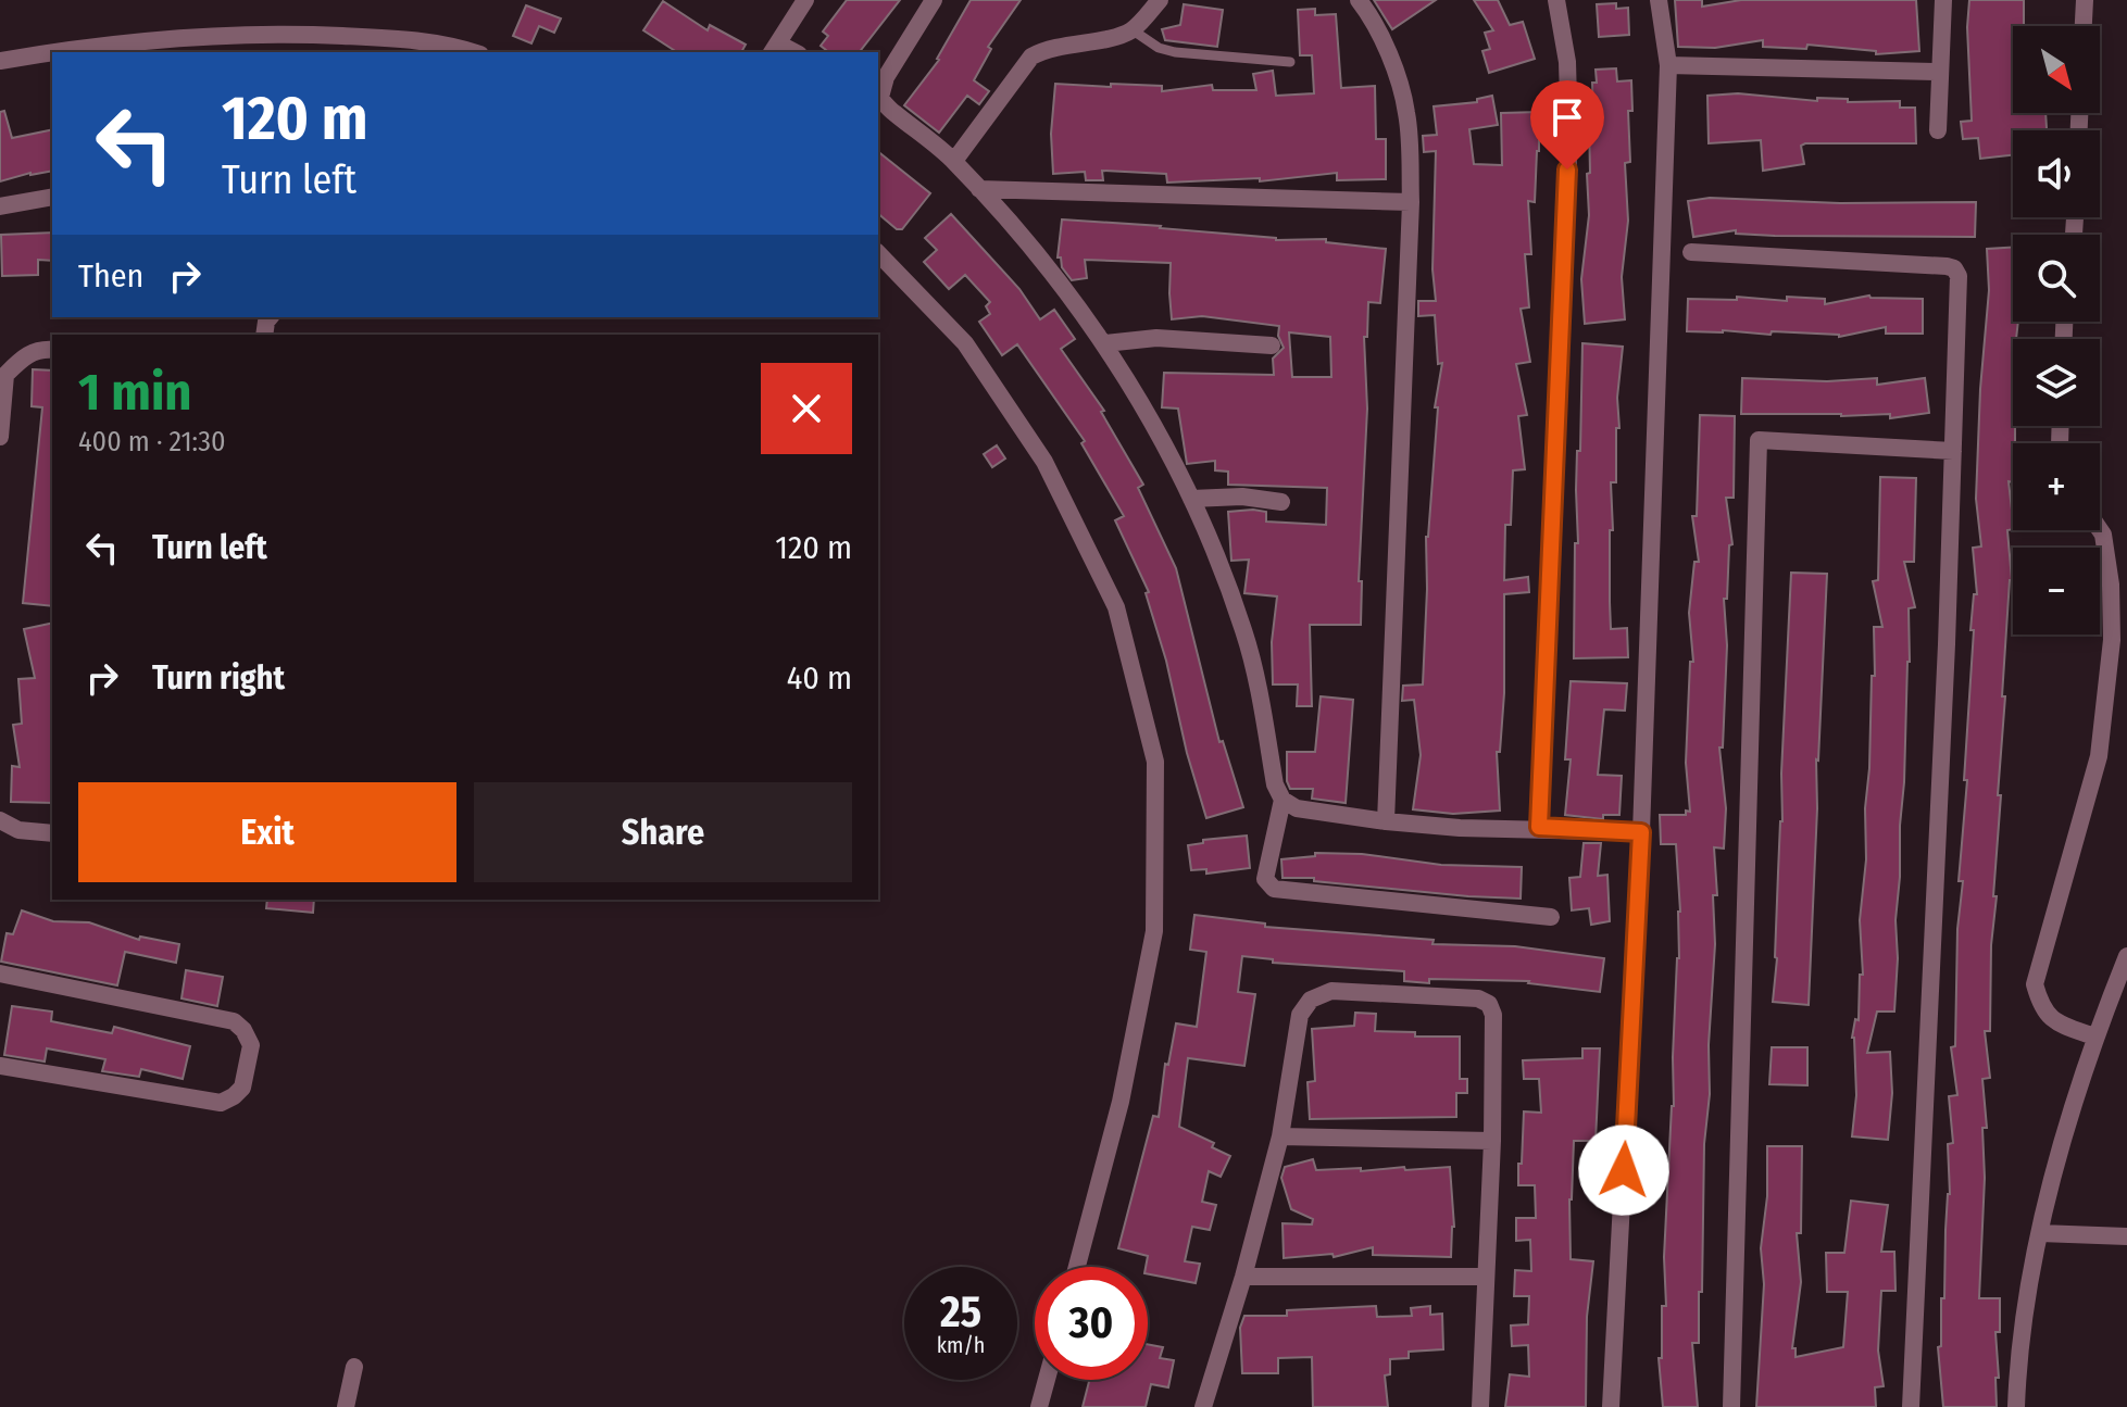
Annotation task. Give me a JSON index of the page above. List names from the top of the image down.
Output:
{
  "north": "bottom right",
  "page": {
    "map_buttons": ["+", "−"],
    "turn": ["120 m", "Turn left"],
    "then": "Then",
    "heading": ["1 min", "400 m · 21:30"],
    "list": [
      {
        "name": "Turn left",
        "value": "120 m"
      },
      {
        "name": "Turn right",
        "value": "40 m"
      }
    ],
    "buttons": ["Exit", "Share"],
    "speed": "25 km/h",
    "limit": "30"
  }
}
